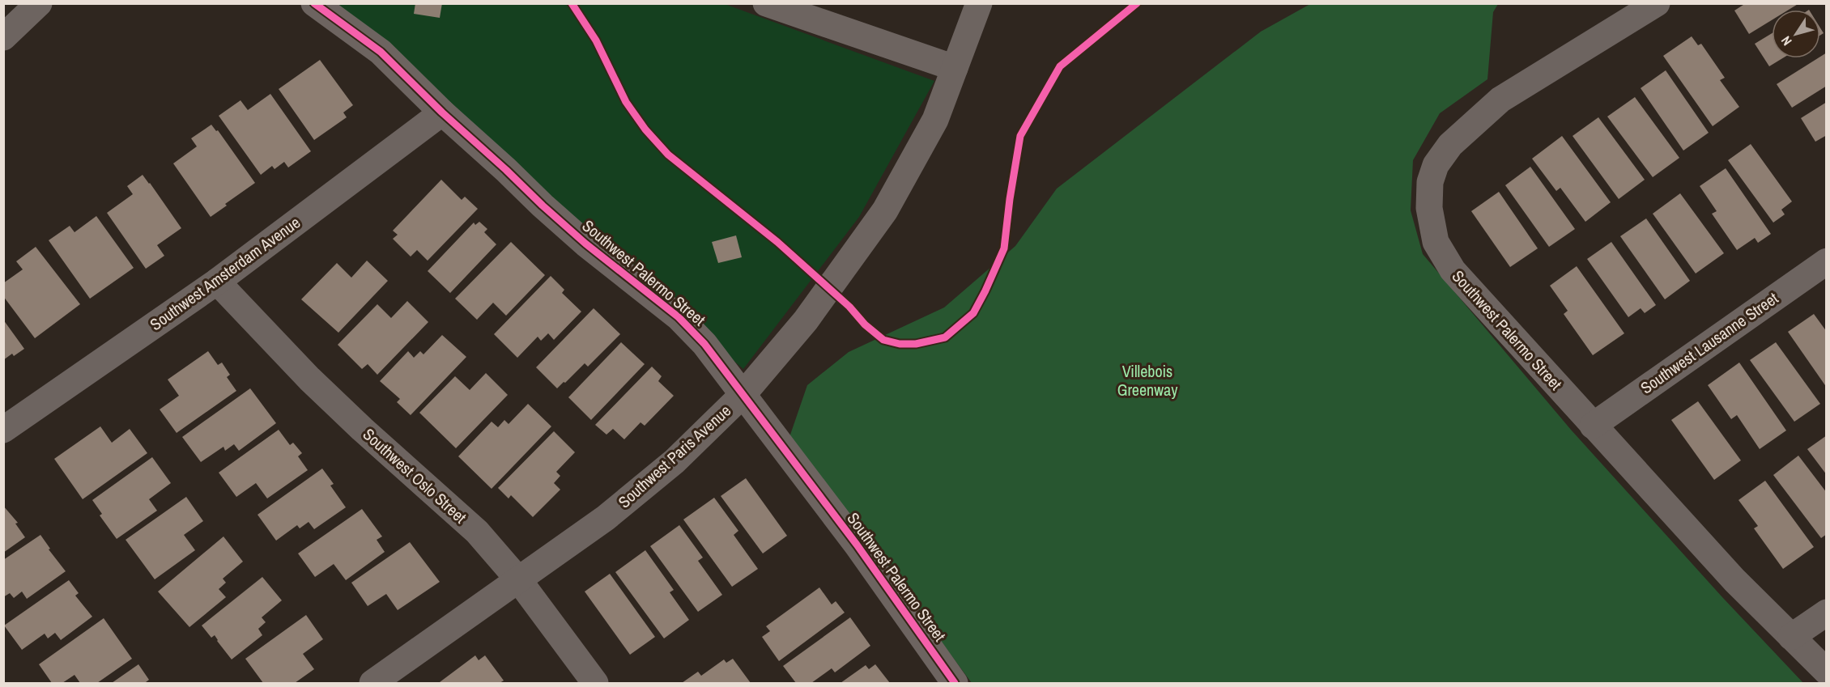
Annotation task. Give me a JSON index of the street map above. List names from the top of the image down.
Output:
{
  "streets": {
    "street": [
      "Southwest Palermo Street",
      "Southwest Amsterdam Avenue",
      "Southwest Lausanne Street",
      "Southwest Paris Avenue",
      "Southwest Oslo Street"
    ]
  },
  "crossings": [
    ["Southwest Palermo Street", "Southwest Amsterdam Avenue"],
    ["Southwest Palermo Street", "Southwest Lausanne Street"],
    ["Southwest Palermo Street", "Southwest Paris Avenue"],
    ["Southwest Amsterdam Avenue", "Southwest Oslo Street"],
    ["Southwest Paris Avenue", "Southwest Oslo Street"]
  ],
  "parks": ["Villebois Greenway"],
  "north": "bottom left"
}
